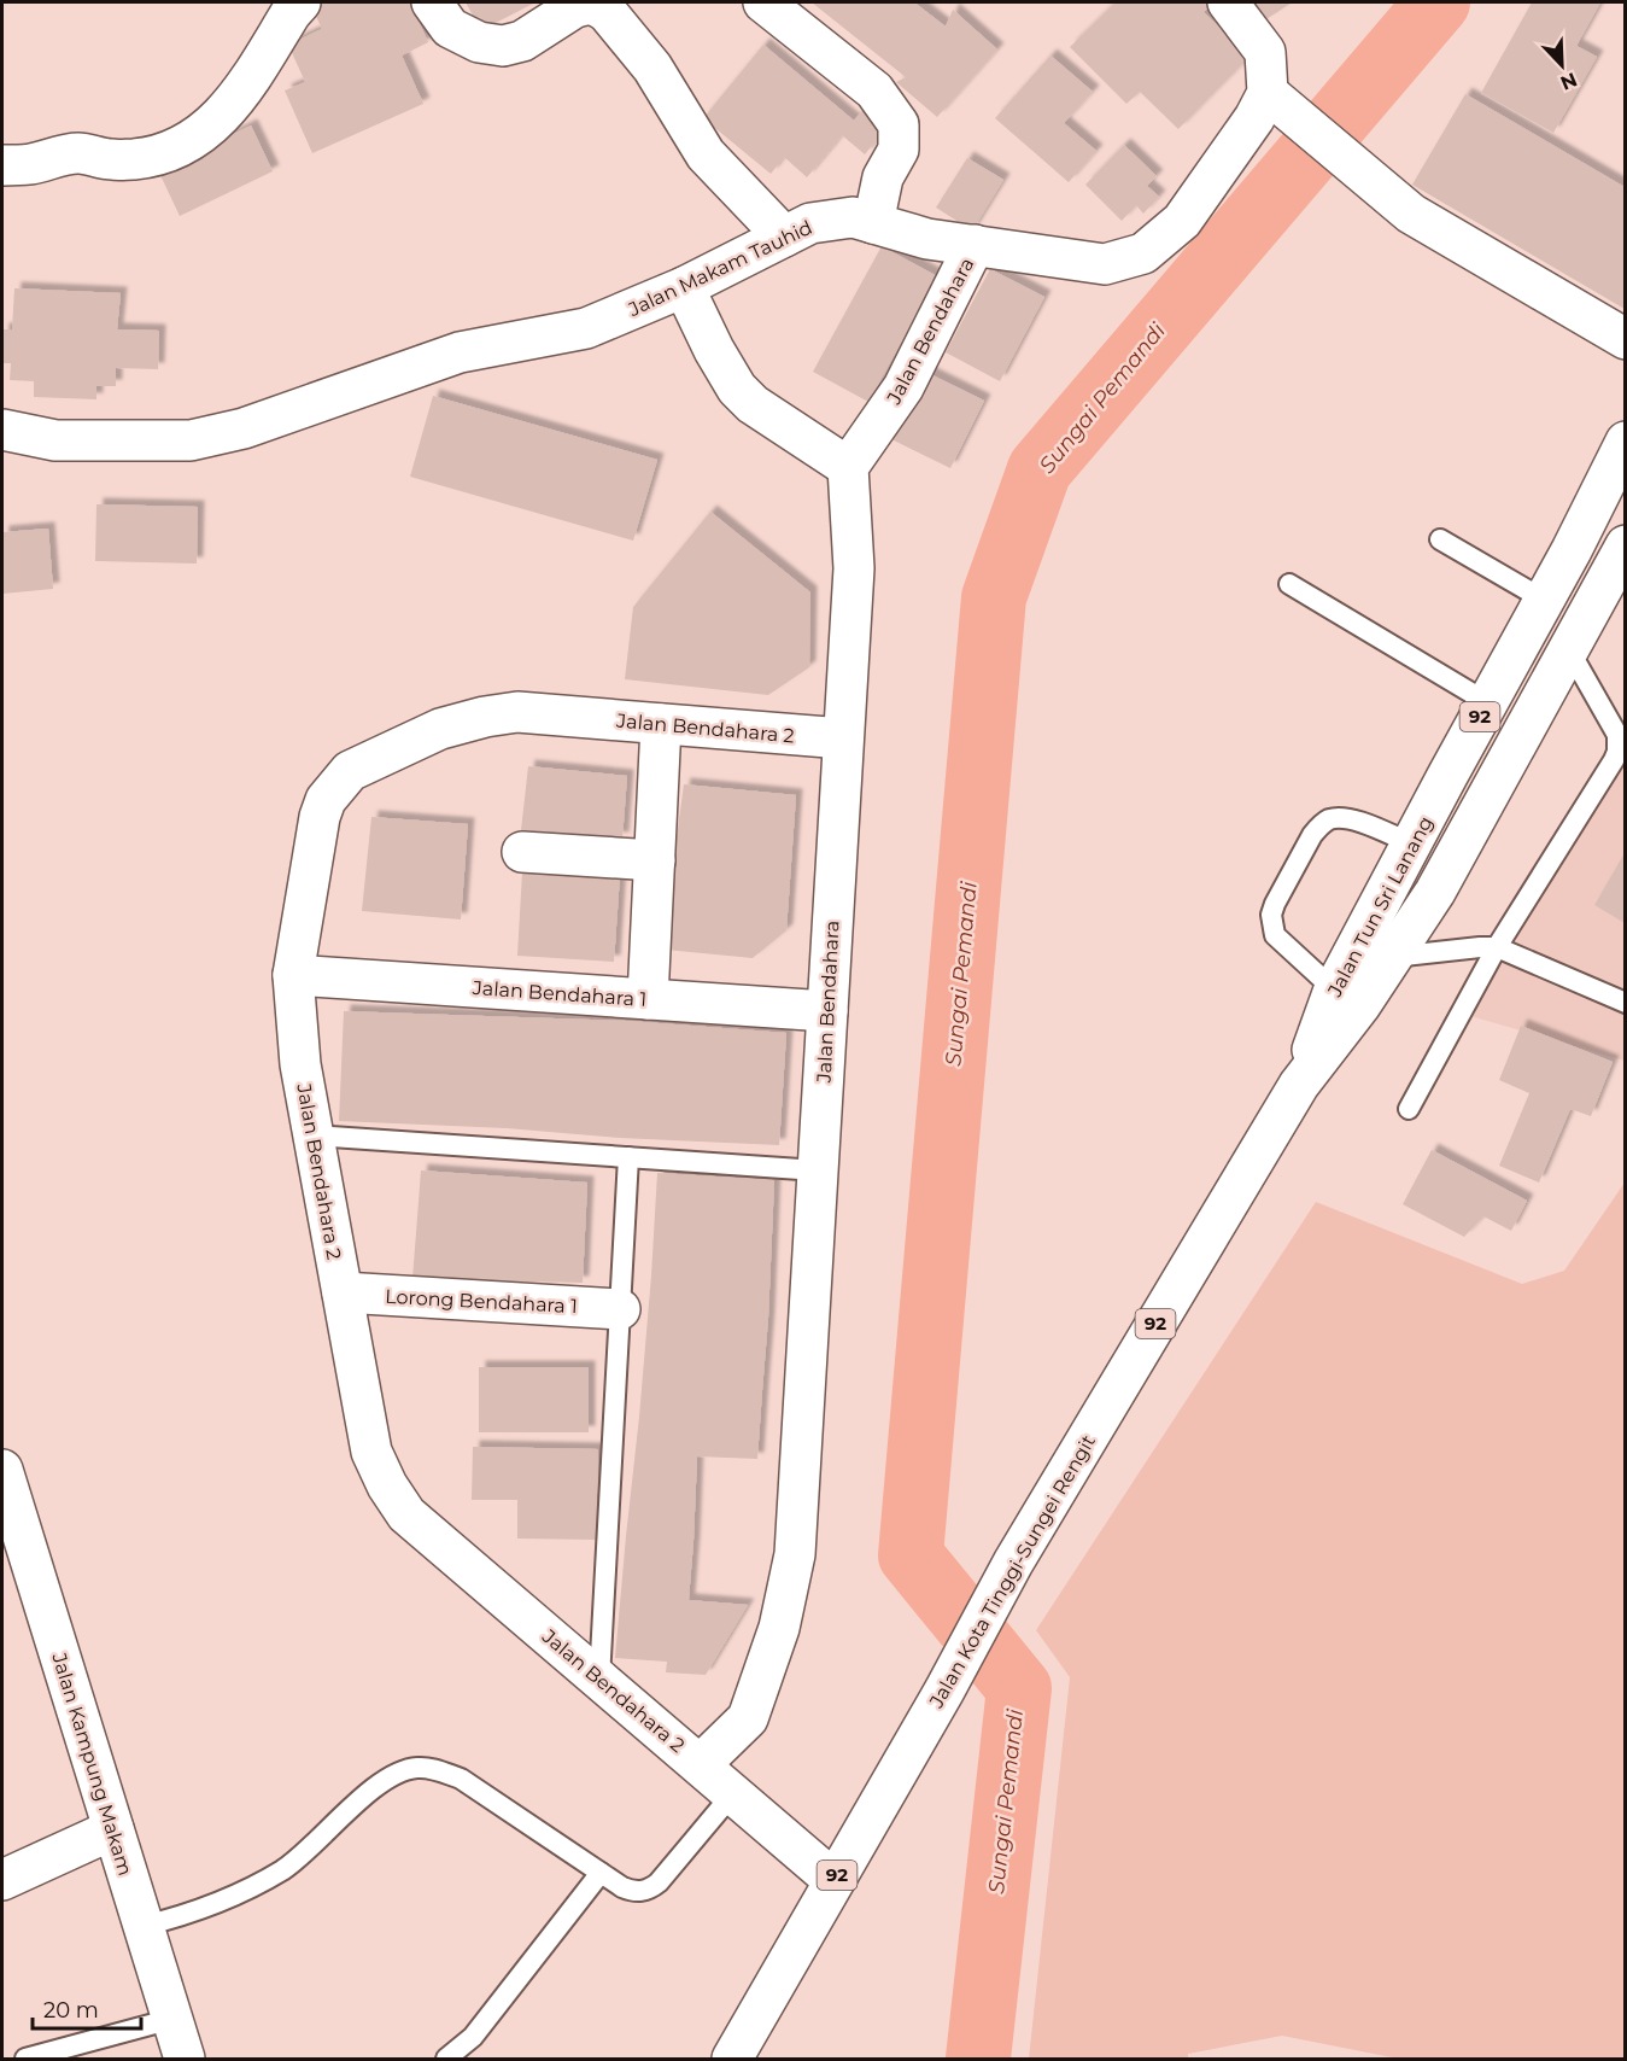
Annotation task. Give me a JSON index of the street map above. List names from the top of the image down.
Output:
{
  "streets": {
    "street": [
      "Jalan Makam Tauhid",
      "Jalan Bendahara",
      "92",
      "Jalan Bendahara 2",
      "Jalan Tun Sri Lanang",
      "Jalan Bendahara 1",
      "Lorong Bendahara 1",
      "Jalan Kota Tinggi-Sungei Rengit",
      "Jalan Kampung Makam"
    ]
  },
  "crossings": [
    ["Jalan Makam Tauhid", "Jalan Bendahara"],
    ["Jalan Bendahara", "Jalan Bendahara 2"],
    ["Jalan Bendahara", "Jalan Bendahara 1"],
    ["Jalan Bendahara 2", "Jalan Bendahara 1"],
    ["Jalan Bendahara 2", "Lorong Bendahara 1"],
    ["Jalan Bendahara 2", "Jalan Kota Tinggi-Sungei Rengit"],
    ["Jalan Tun Sri Lanang", "Jalan Kota Tinggi-Sungei Rengit"]
  ],
  "water": ["Sungai Pemandi"],
  "scale_bar": "20 m",
  "north": "bottom right"
}
